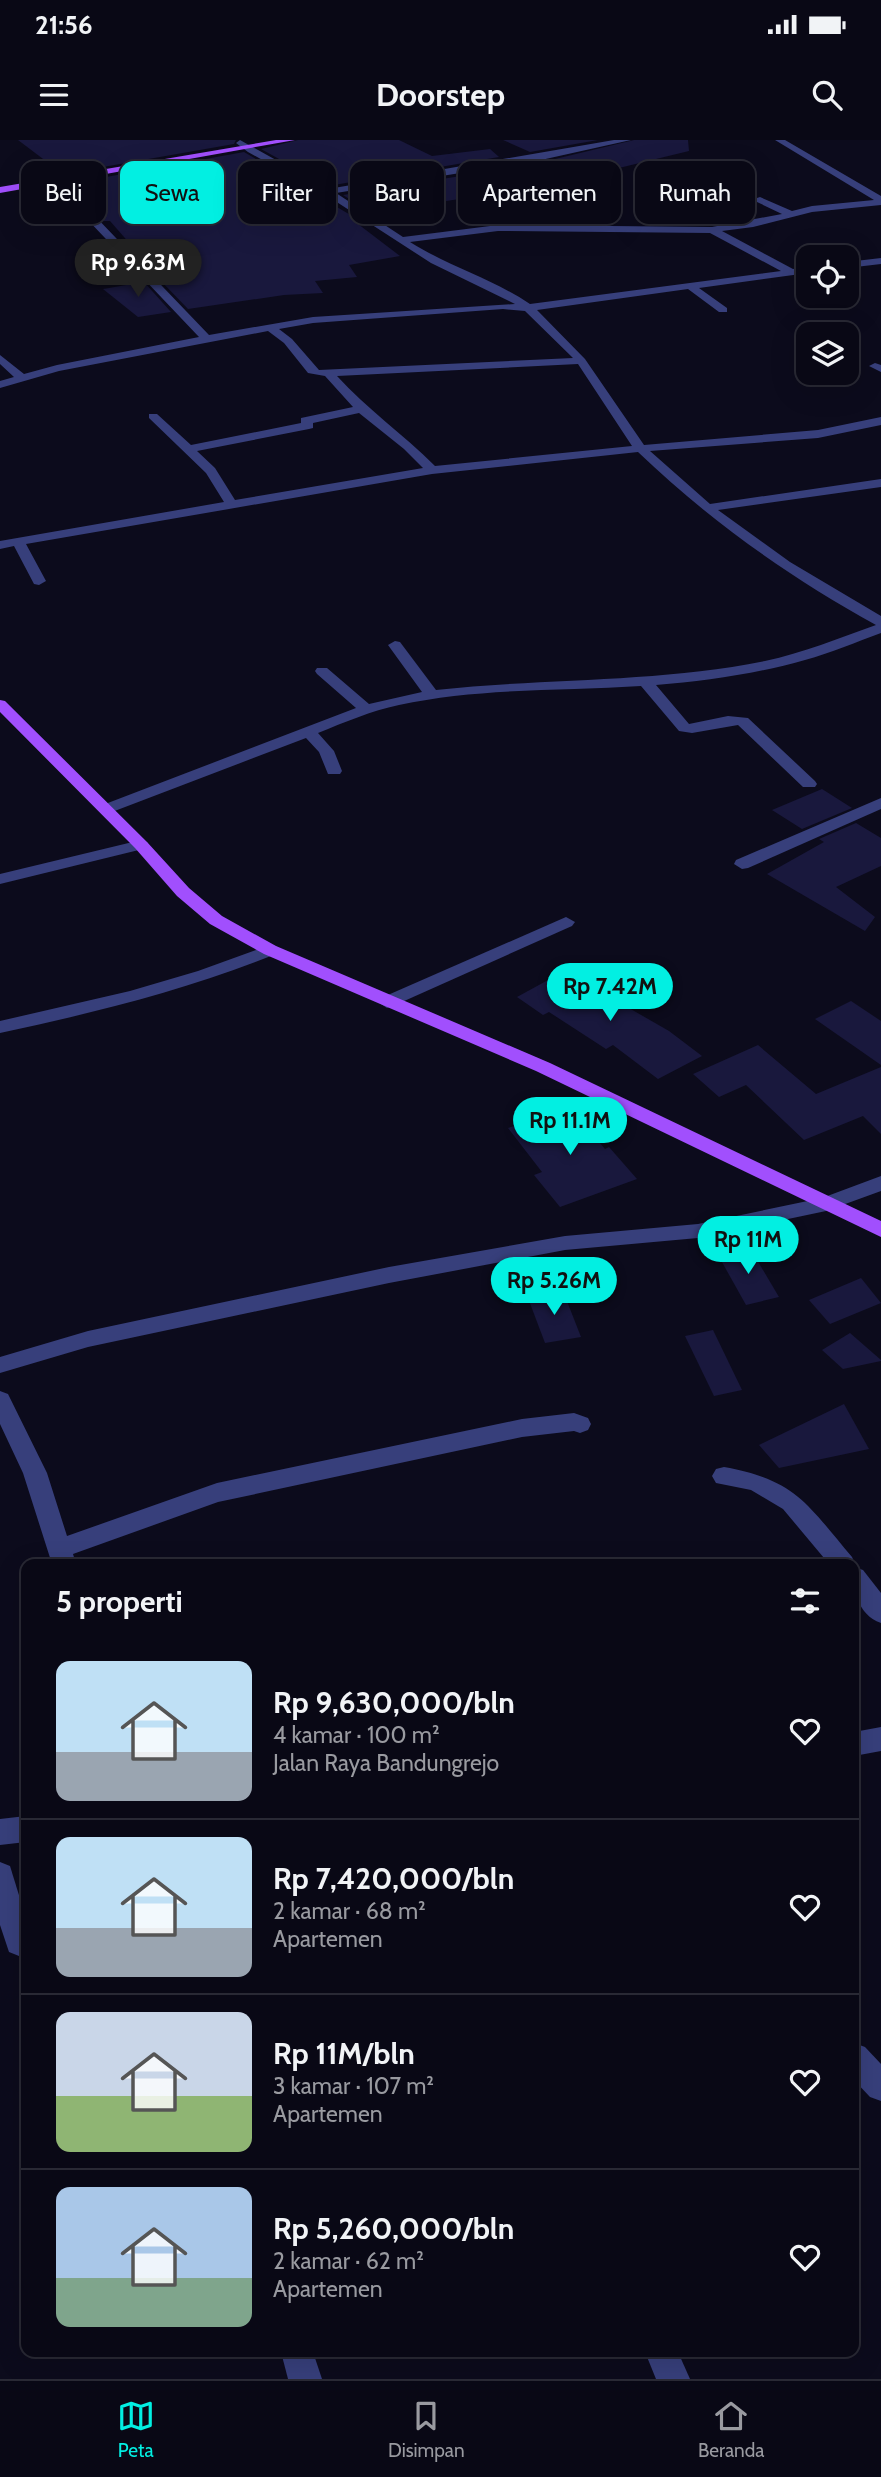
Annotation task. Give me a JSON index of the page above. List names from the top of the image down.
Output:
{
  "page": {
    "status": "21:56",
    "header": "Doorstep",
    "chip": [
      "Beli",
      "Sewa",
      "Filter",
      "Baru",
      "Apartemen",
      "Rumah"
    ],
    "price": [
      "Rp 9.63M",
      "Rp 7.42M",
      "Rp 11.1M",
      "Rp 11M",
      "Rp 5.26M"
    ],
    "heading": "5 properti",
    "list": [
      {
        "name": "Rp 9,630,000/bln",
        "note": "4 kamar · 100 m² · Jalan Raya Bandungrejo"
      },
      {
        "name": "Rp 7,420,000/bln",
        "note": "2 kamar · 68 m² · Apartemen"
      },
      {
        "name": "Rp 11M/bln",
        "note": "3 kamar · 107 m² · Apartemen"
      },
      {
        "name": "Rp 5,260,000/bln",
        "note": "2 kamar · 62 m² · Apartemen"
      }
    ],
    "tabs": ["Peta", "Disimpan", "Beranda"]
  }
}
